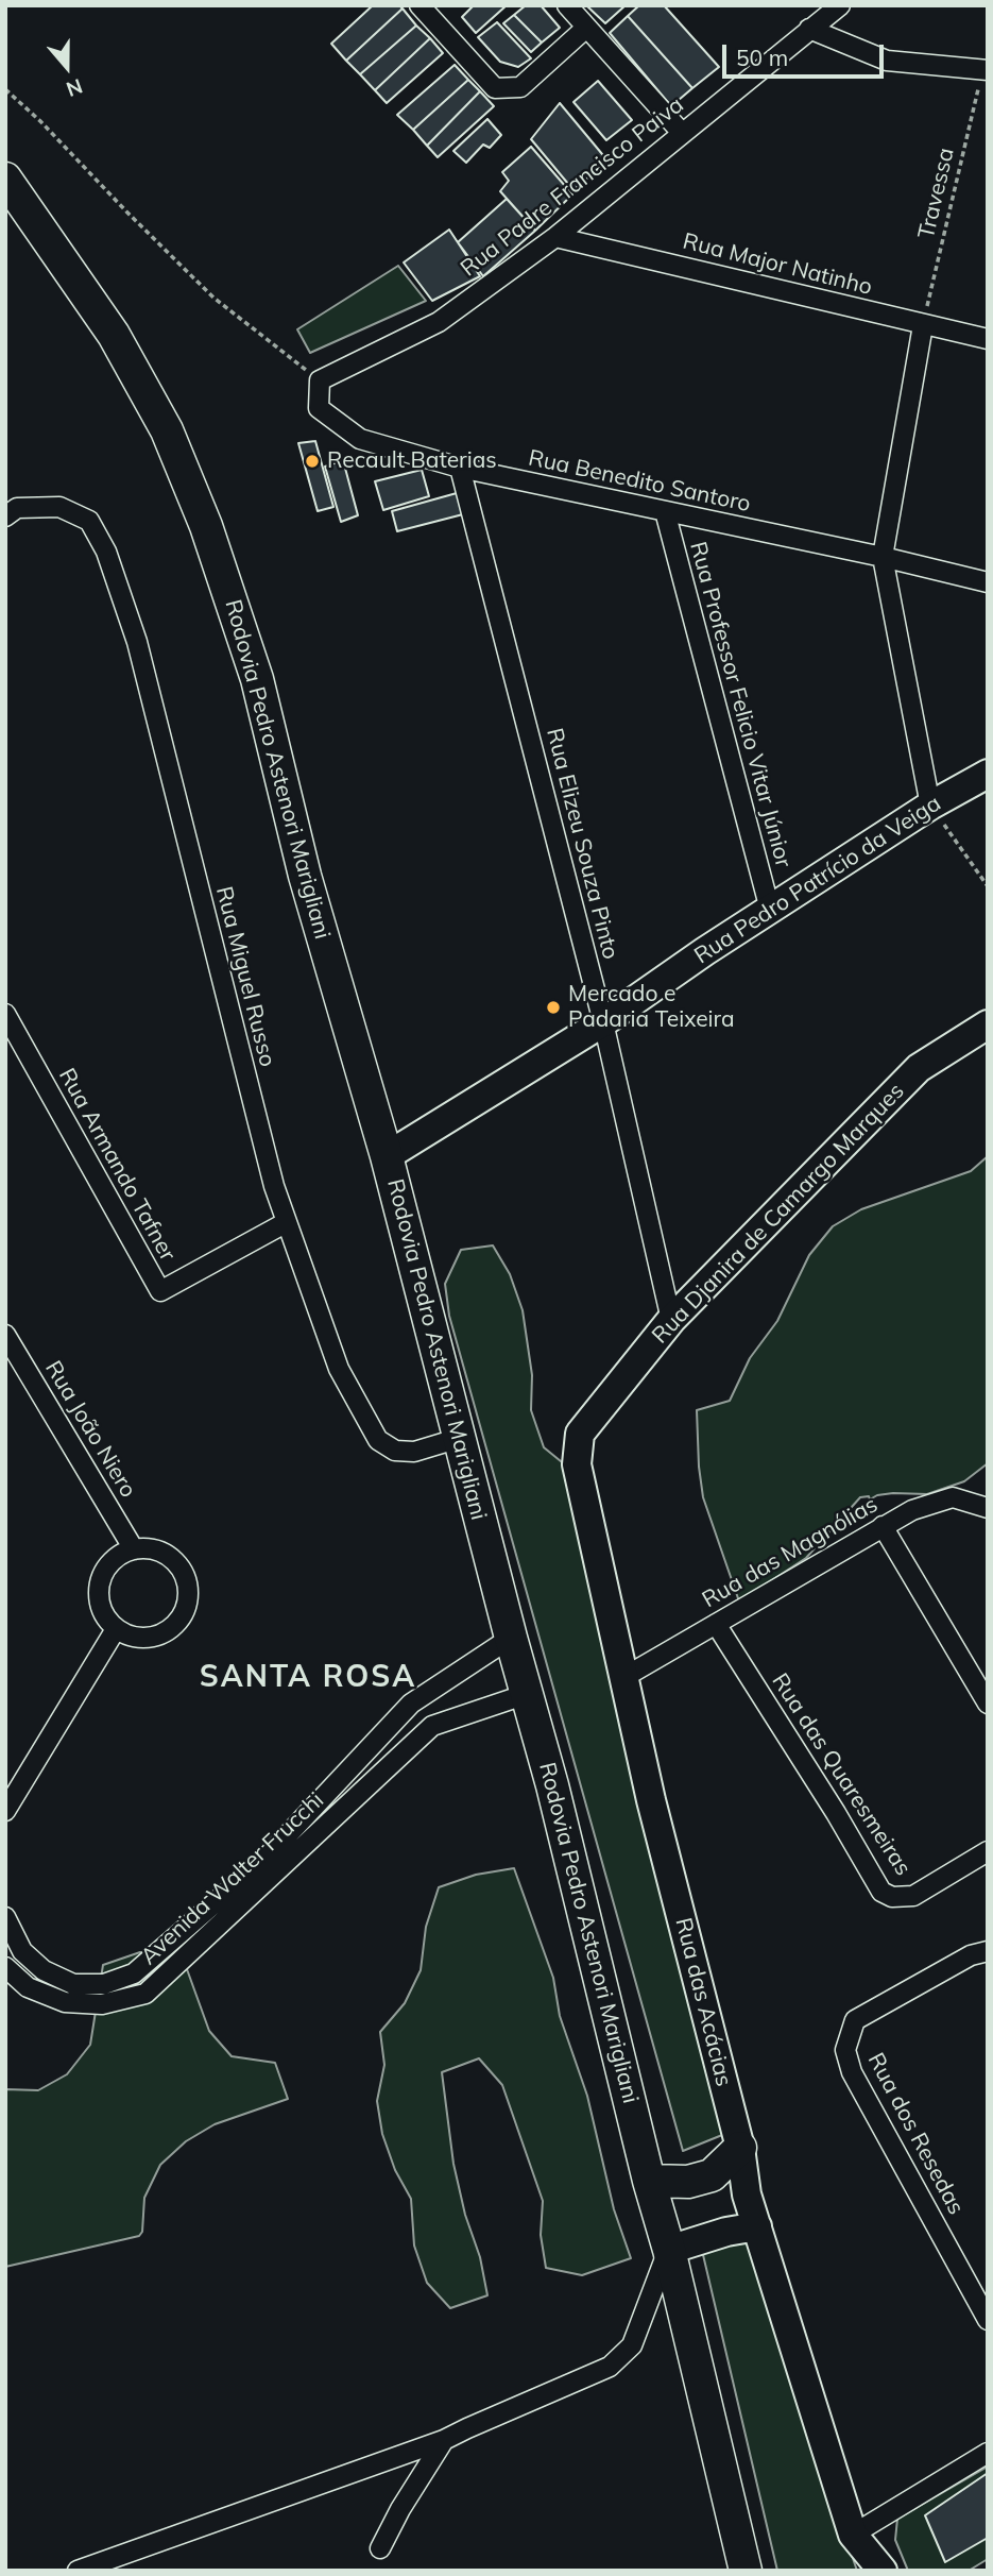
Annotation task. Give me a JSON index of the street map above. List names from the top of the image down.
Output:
{
  "streets": {
    "main road": ["Rodovia Pedro Astenori Marigliani"],
    "street": [
      "Rua Padre Francisco Paiva",
      "Rua Major Natinho",
      "Rua Benedito Santoro",
      "Rua Professor Felicio Vitar Júnior",
      "Rua Elizeu Souza Pinto",
      "Rua Pedro Patrício da Veiga",
      "Rua Miguel Russo",
      "Rua Armando Tafner",
      "Rua Djanira de Camargo Marques",
      "Rua João Niero",
      "Rua das Magnólias",
      "Rua das Quaresmeiras",
      "Avenida Walter Frucchi",
      "Rua das Acácias",
      "Rua dos Resedas"
    ],
    "path": ["Travessa"]
  },
  "crossings": [
    ["Rua Padre Francisco Paiva", "Rua Major Natinho"],
    ["Rua Padre Francisco Paiva", "Rua Benedito Santoro"],
    ["Travessa", "Rua Major Natinho"],
    ["Rua Benedito Santoro", "Rua Professor Felicio Vitar Júnior"],
    ["Rua Benedito Santoro", "Rua Elizeu Souza Pinto"],
    ["Rua Professor Felicio Vitar Júnior", "Rua Pedro Patrício da Veiga"],
    ["Rodovia Pedro Astenori Marigliani", "Rua Pedro Patrício da Veiga"],
    ["Rodovia Pedro Astenori Marigliani", "Rua Miguel Russo"],
    ["Rodovia Pedro Astenori Marigliani", "Avenida Walter Frucchi"],
    ["Rua Elizeu Souza Pinto", "Rua Pedro Patrício da Veiga"],
    ["Rua Elizeu Souza Pinto", "Rua Djanira de Camargo Marques"],
    ["Rua Miguel Russo", "Rua Armando Tafner"],
    ["Rua Djanira de Camargo Marques", "Rua das Acácias"],
    ["Rua das Magnólias", "Rua das Quaresmeiras"],
    ["Rua das Magnólias", "Rua das Acácias"]
  ],
  "districts": ["SANTA ROSA"],
  "places": ["Recault Baterias", "Mercado e Padaria Teixeira"],
  "scale_bar": "50 m",
  "north": "bottom"
}
